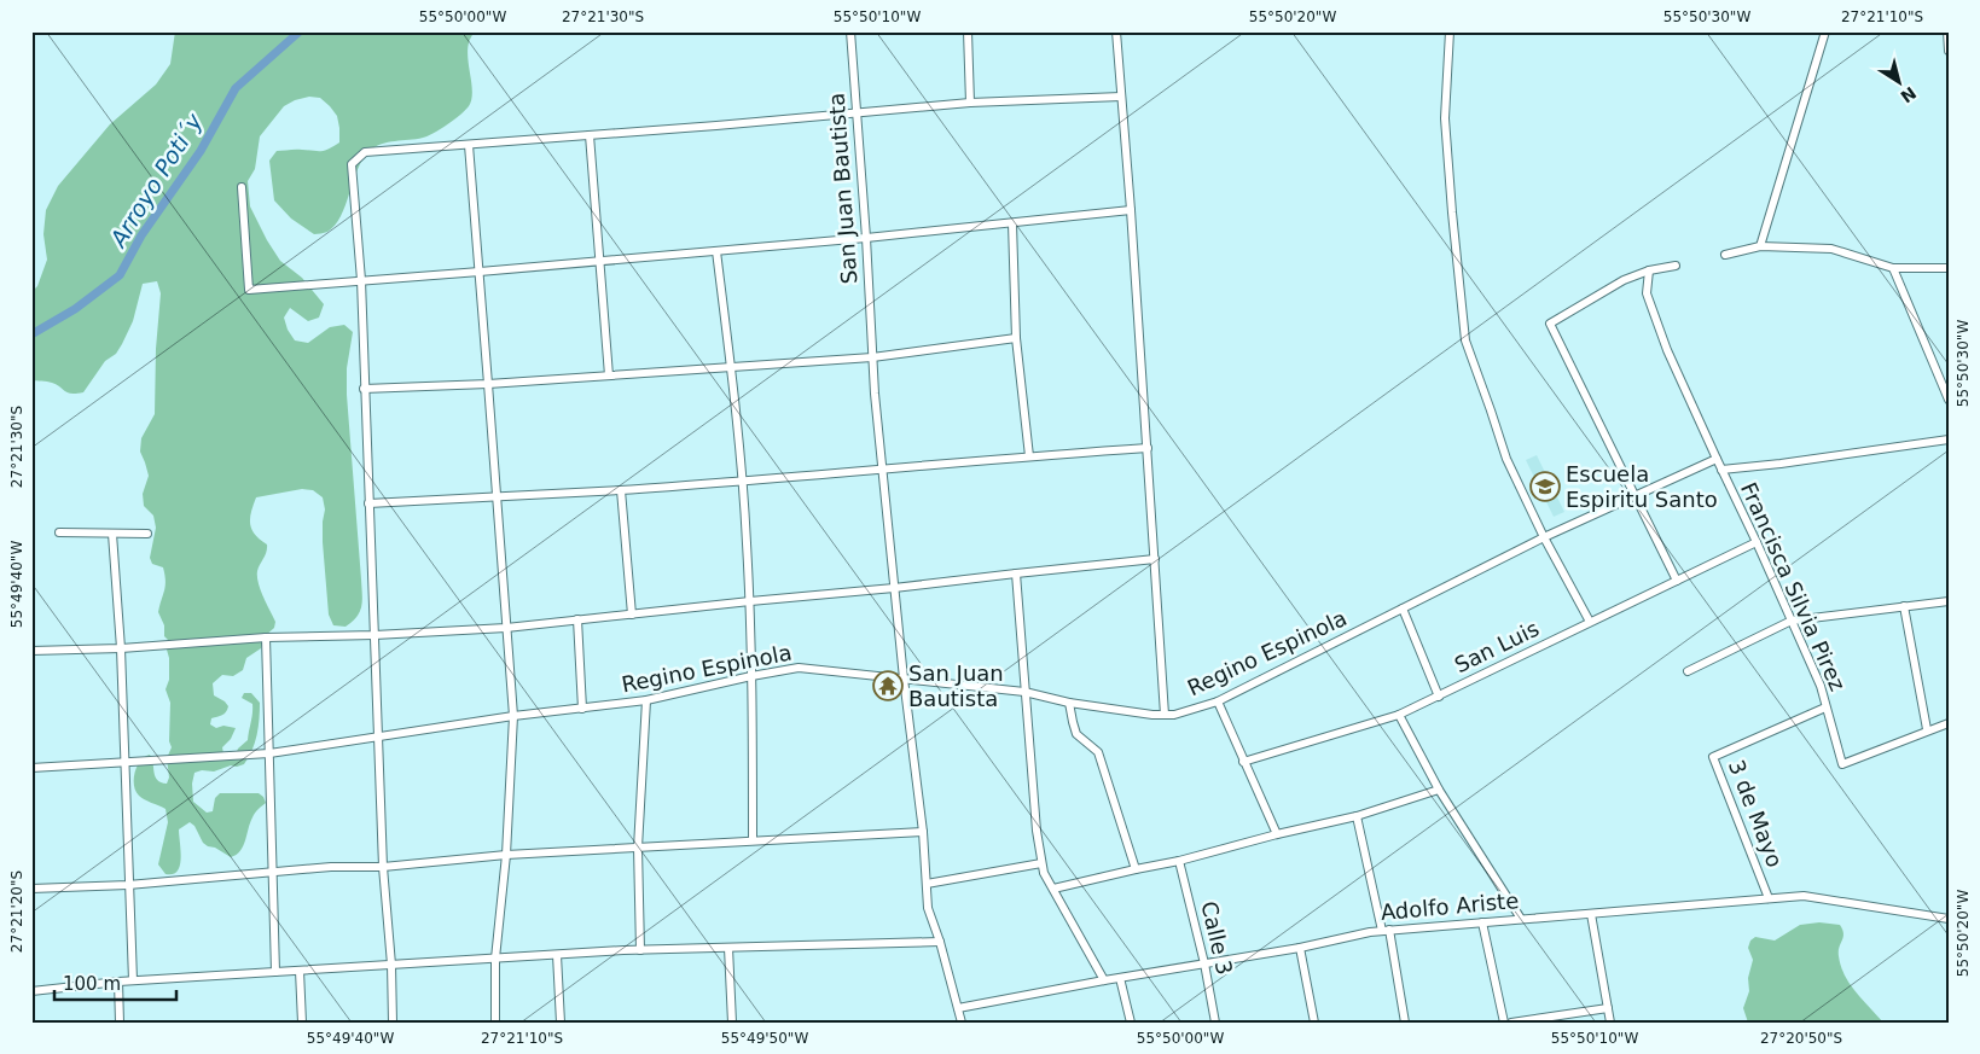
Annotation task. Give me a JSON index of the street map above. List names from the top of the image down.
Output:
{
  "streets": {
    "street": [
      "San Juan Bautista",
      "Francisca Silvia Pirez",
      "San Luis",
      "Regino Espinola",
      "3 de Mayo",
      "Adolfo Ariste",
      "Calle 3"
    ]
  },
  "crossings": [
    ["San Juan Bautista", "Regino Espinola"],
    ["San Juan Bautista", "Adolfo Ariste"],
    ["Francisca Silvia Pirez", "San Luis"],
    ["Francisca Silvia Pirez", "Regino Espinola"],
    ["Francisca Silvia Pirez", "3 de Mayo"],
    ["3 de Mayo", "Adolfo Ariste"],
    ["Adolfo Ariste", "Calle 3"]
  ],
  "water": ["Arroyo Poti´y"],
  "places": {
    "school or university": ["Escuela Espiritu Santo"],
    "temple": ["San Juan Bautista"]
  },
  "scale_bar": "100 m",
  "north": "bottom right",
  "coordinates": [
    "55°50'00\"W",
    "27°21'30\"S",
    "55°50'10\"W",
    "55°50'20\"W",
    "55°50'30\"W",
    "27°21'10\"S",
    "55°49'40\"W",
    "27°21'20\"S",
    "55°49'50\"W",
    "27°20'50\"S"
  ]
}
